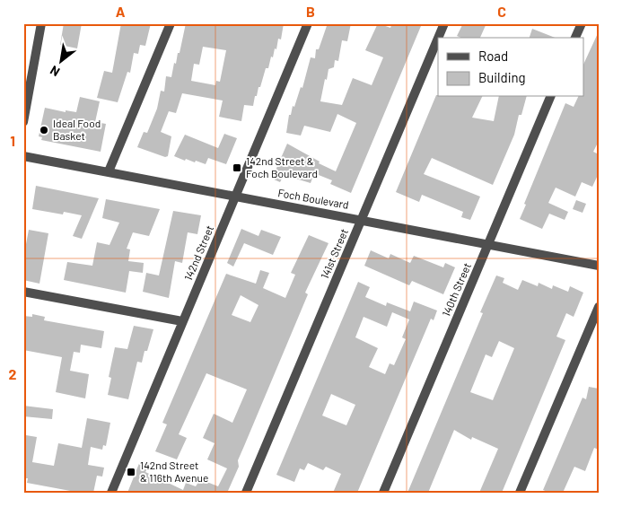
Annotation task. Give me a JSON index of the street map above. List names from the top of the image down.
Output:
{
  "streets": {
    "street": [
      "Foch Boulevard",
      "142nd Street",
      "141st Street",
      "140th Street"
    ]
  },
  "crossings": [
    ["Foch Boulevard", "142nd Street"],
    ["Foch Boulevard", "141st Street"],
    ["Foch Boulevard", "140th Street"]
  ],
  "places": {
    "other": ["Ideal Food Basket"],
    "transit": ["142nd Street & Foch Boulevard", "142nd Street & 116th Avenue"]
  },
  "legend": ["Road", "Building"],
  "north": "bottom left",
  "grid": {
    "columns": ["A", "B", "C"],
    "rows": ["1", "2"]
  }
}
